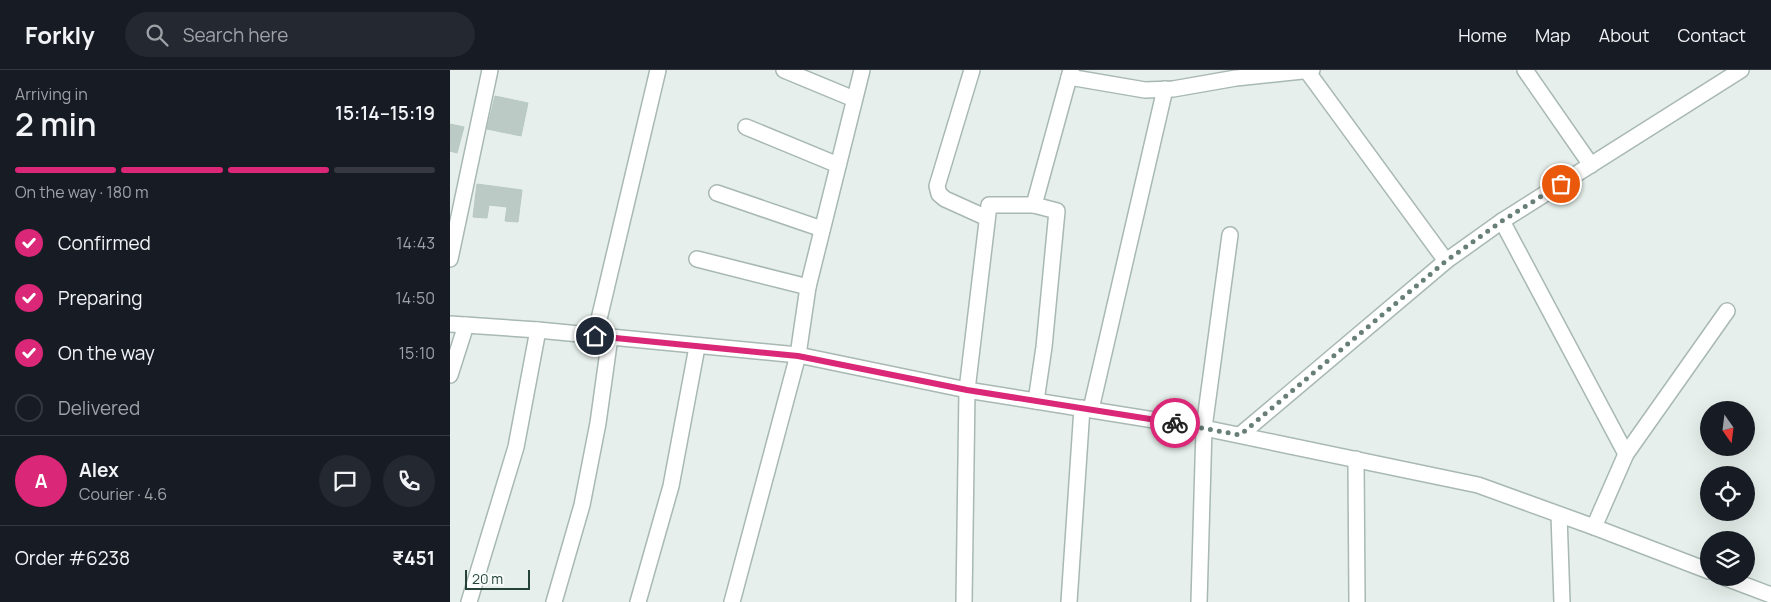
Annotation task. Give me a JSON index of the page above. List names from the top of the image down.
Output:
{
  "scale_bar": "20 m",
  "north": "bottom",
  "page": {
    "header": "Forkly",
    "search": "Search here",
    "nav": [
      "Home",
      "Map",
      "About",
      "Contact"
    ],
    "heading": ["2 min", "Arriving in", "15:14–15:19"],
    "panel": [
      "Alex",
      "Courier · 4.6",
      "Order #6238",
      "₹451"
    ],
    "bar": "On the way · 180 m",
    "list": [
      ["Confirmed", "14:43"],
      ["Preparing", "14:50"],
      ["On the way", "15:10"],
      "Delivered"
    ],
    "round": "A",
    "scale": "20 m"
  }
}
